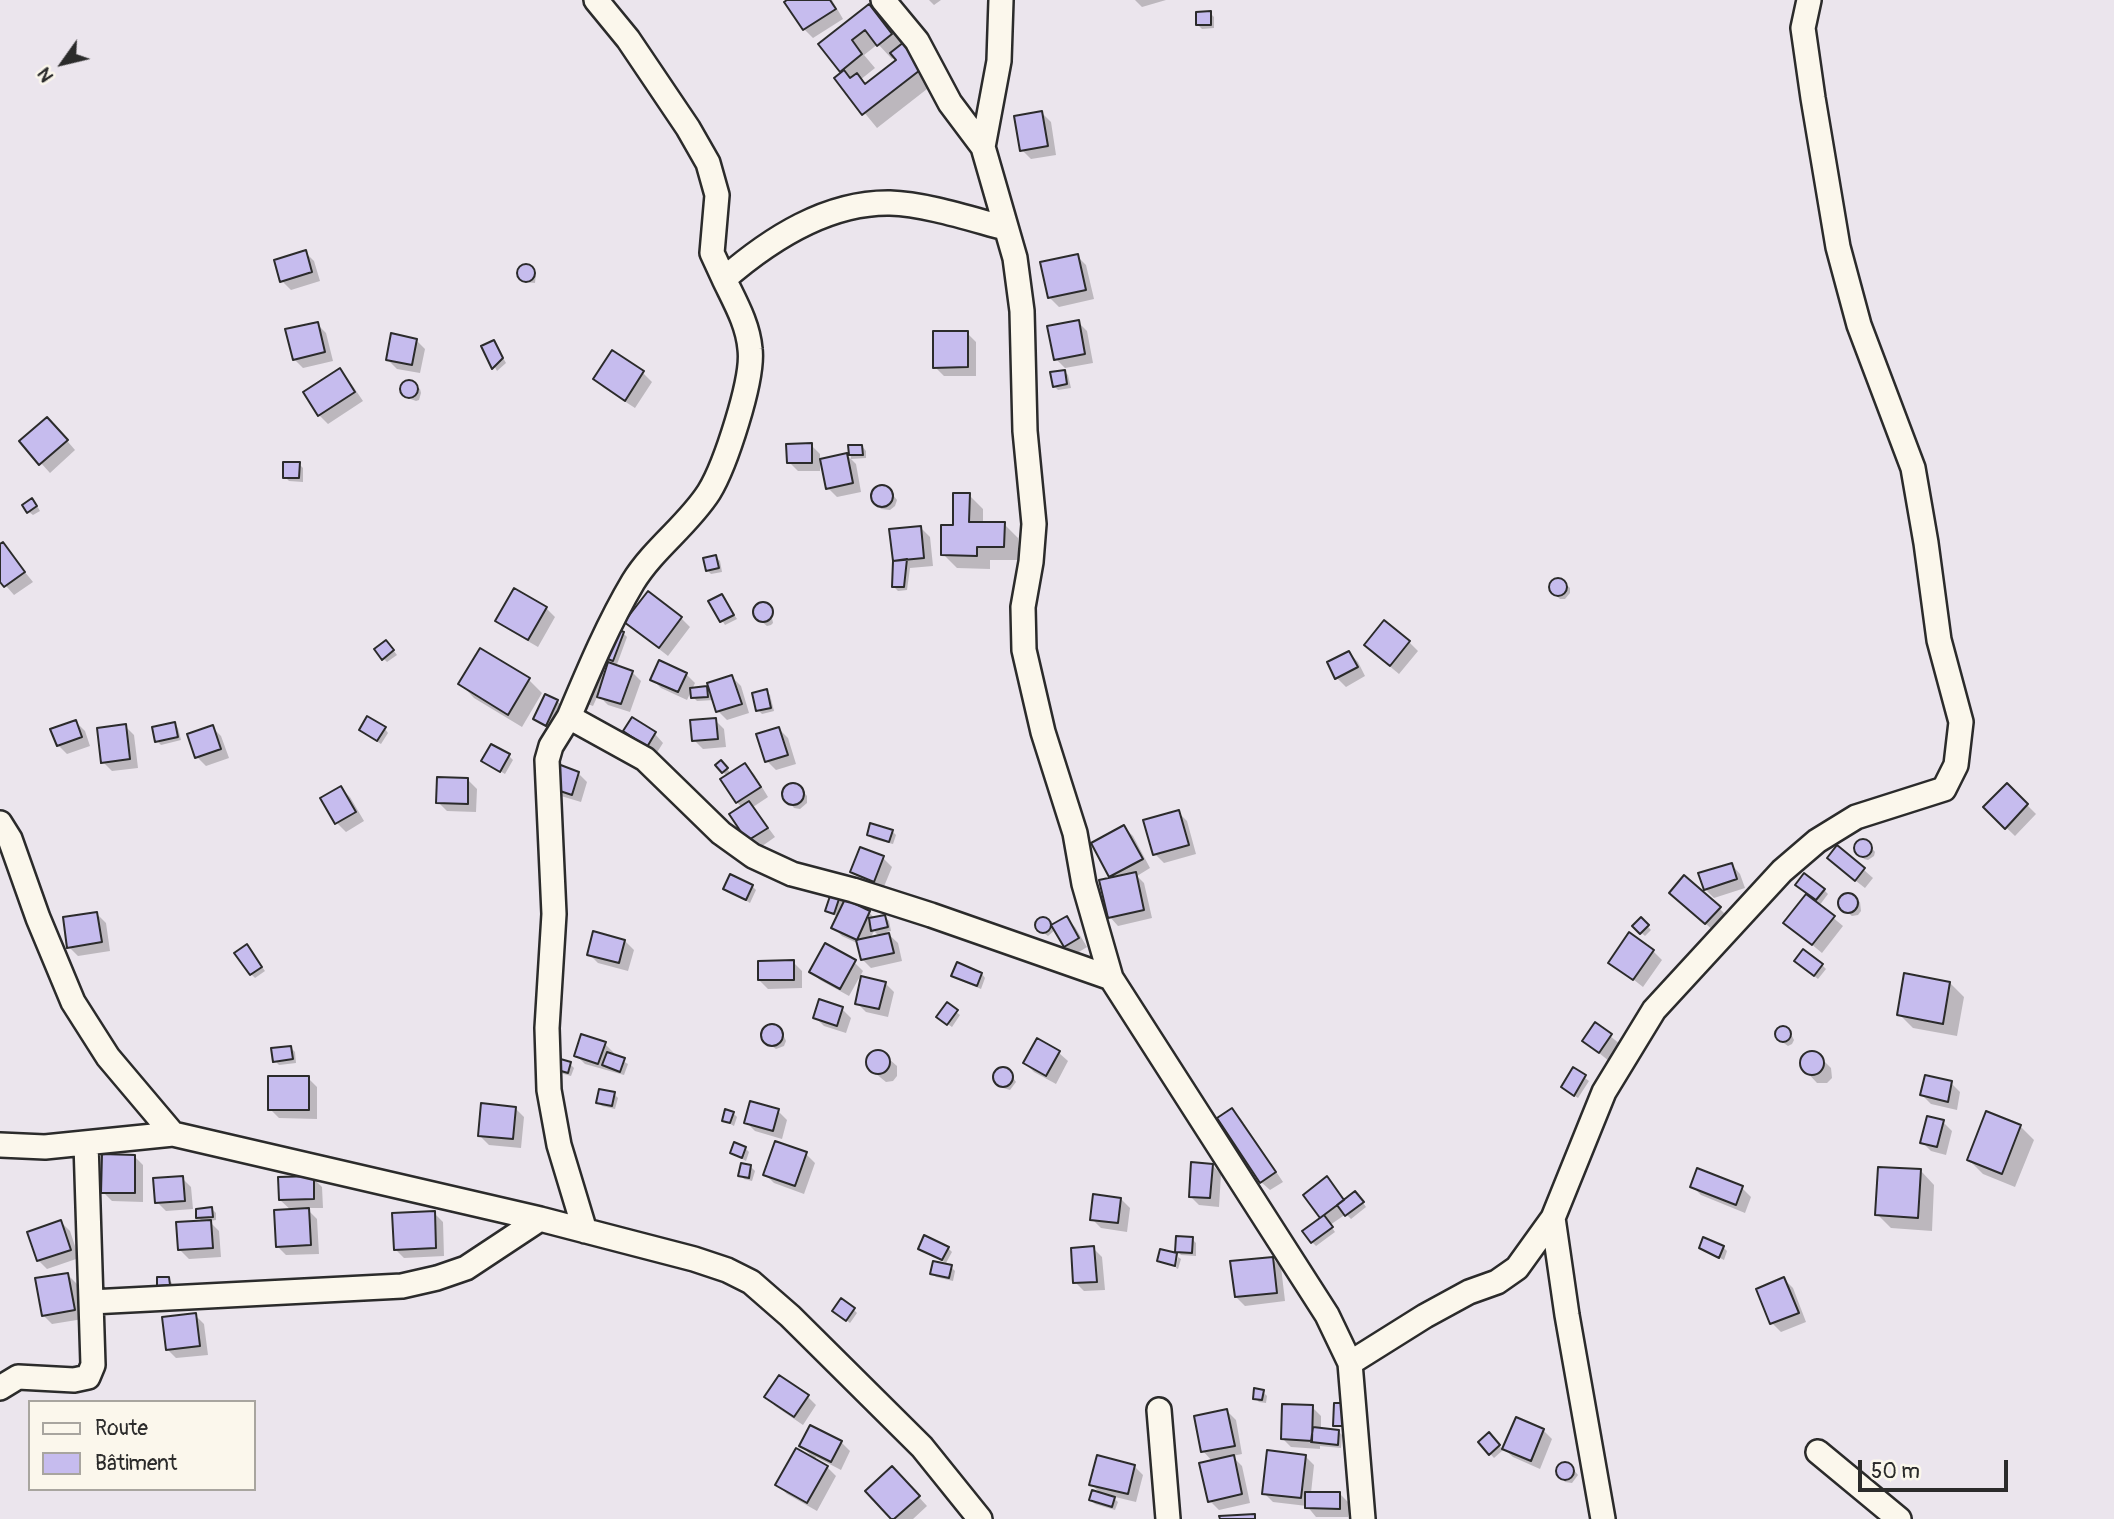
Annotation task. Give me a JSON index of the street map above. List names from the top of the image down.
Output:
{
  "legend": ["Route", "Bâtiment"],
  "scale_bar": "50 m",
  "north": "bottom left"
}
